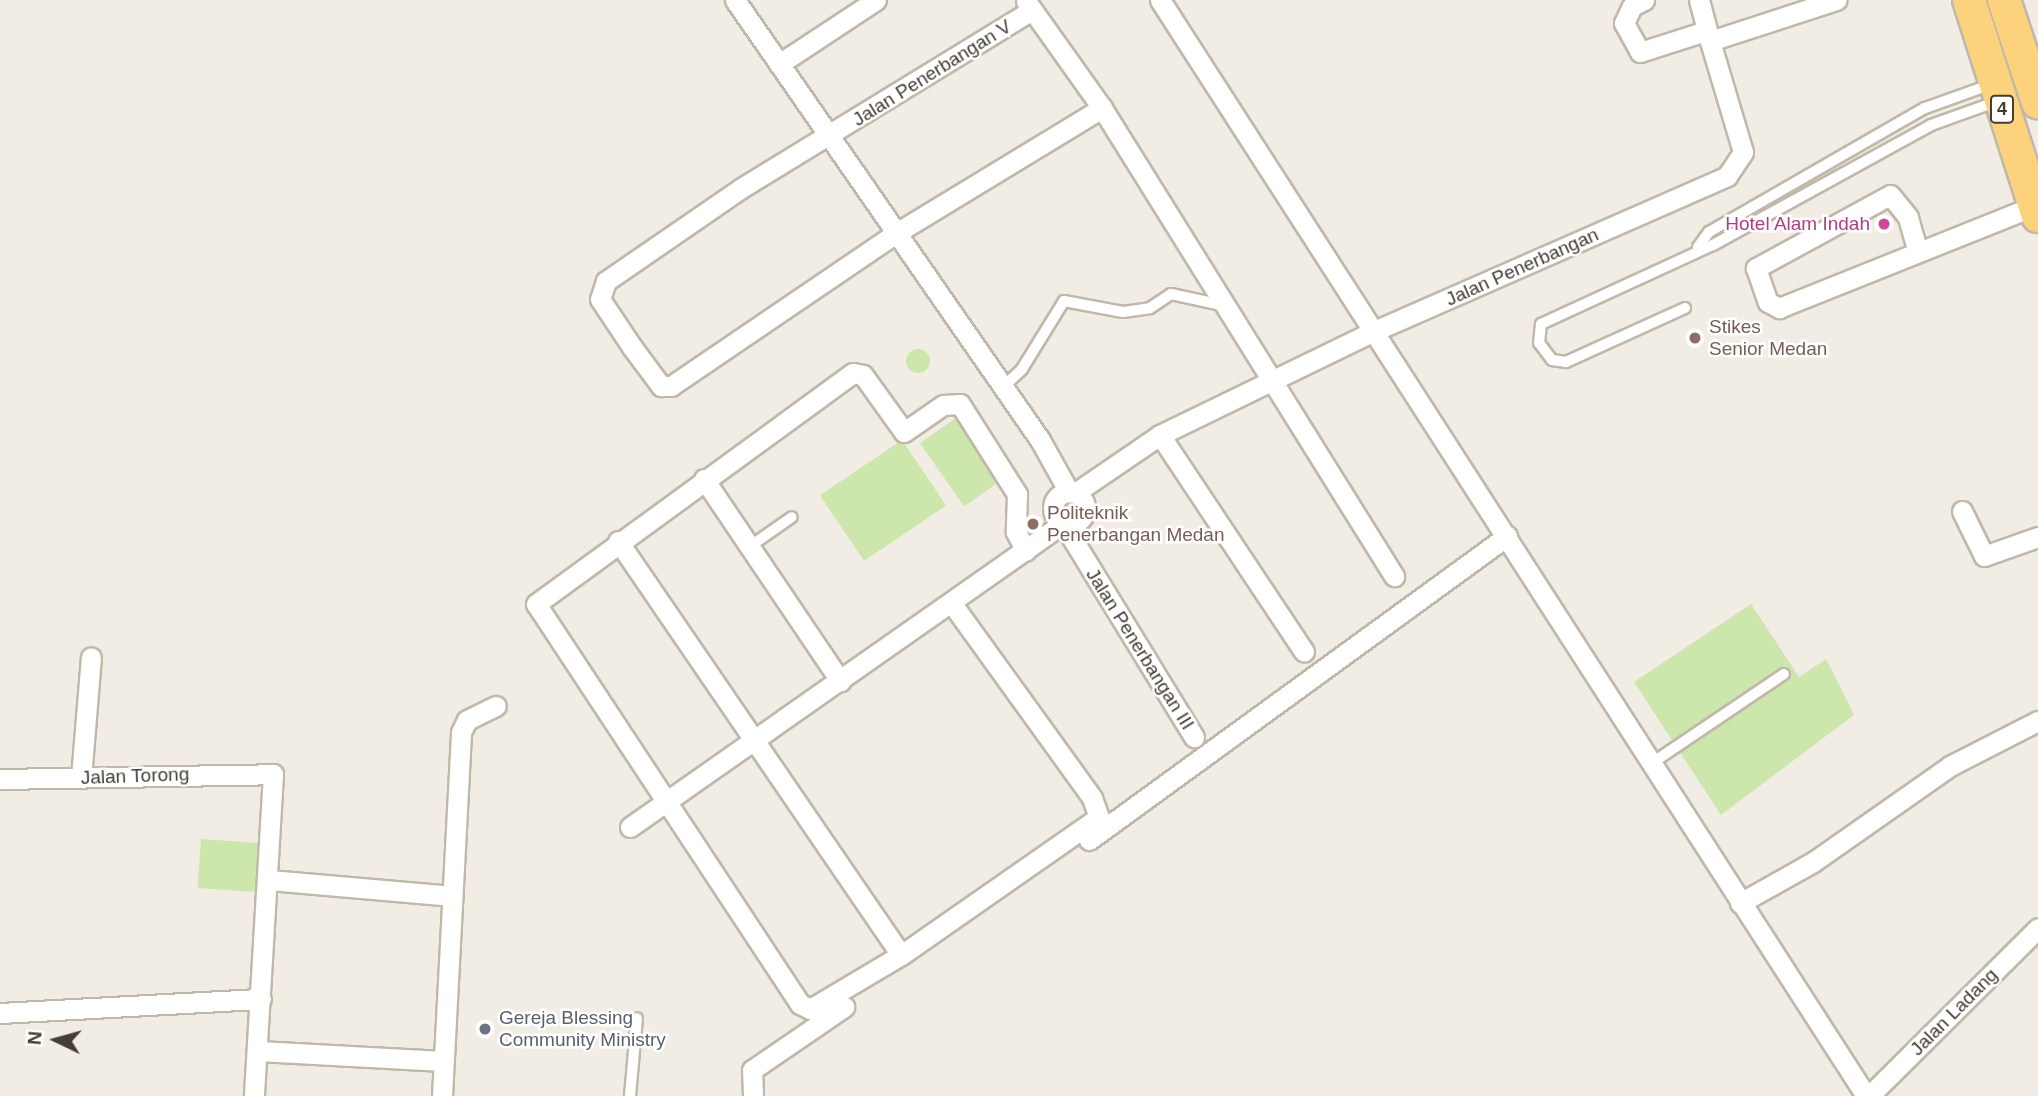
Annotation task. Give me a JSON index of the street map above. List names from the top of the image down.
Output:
{
  "streets": {
    "highway": ["4"],
    "street": [
      "Jalan Penerbangan V",
      "Jalan Penerbangan",
      "Jalan Penerbangan III",
      "Jalan Torong",
      "Jalan Ladang"
    ]
  },
  "places": [
    "Hotel Alam Indah",
    "Stikes Senior Medan",
    "Politeknik Penerbangan Medan",
    "Gereja Blessing Community Ministry"
  ],
  "north": "left"
}
